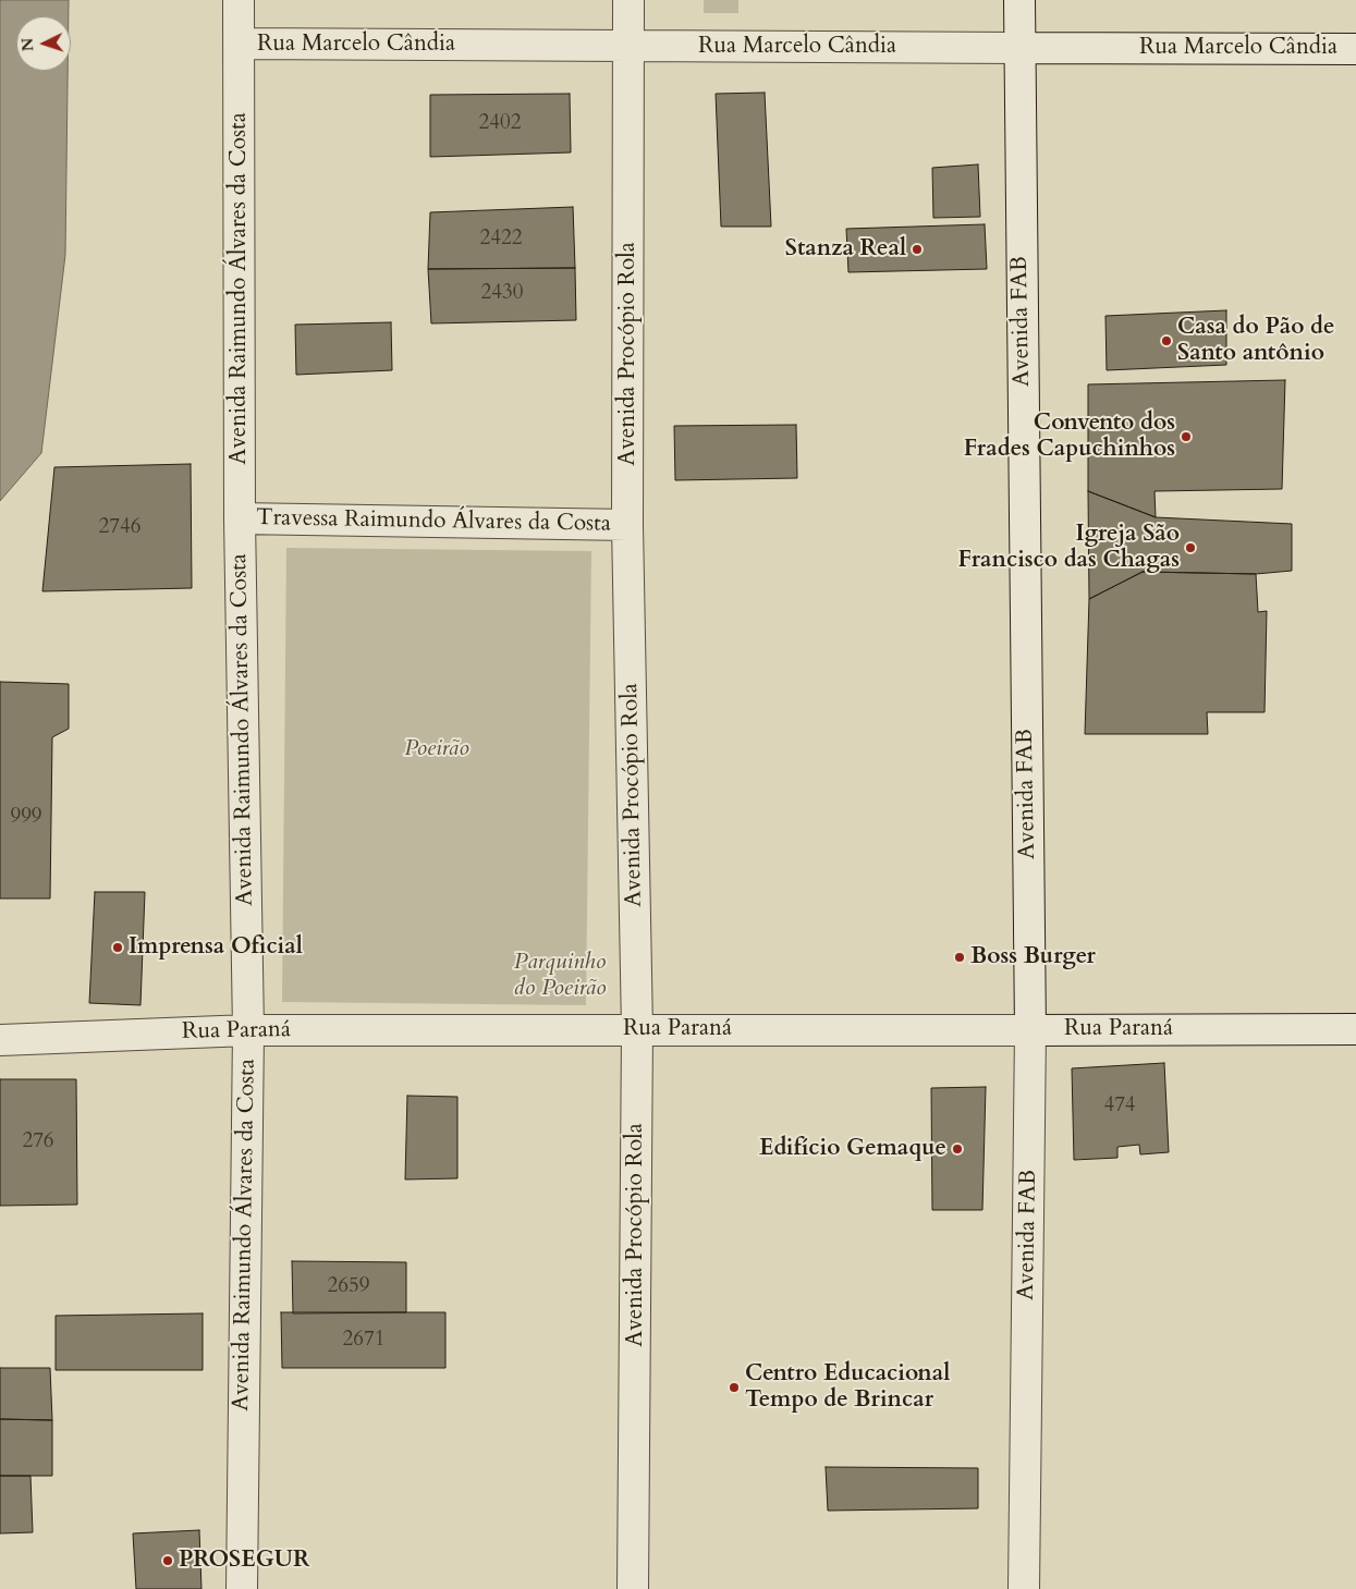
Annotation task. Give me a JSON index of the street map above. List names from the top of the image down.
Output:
{
  "streets": {
    "street": [
      "Rua Marcelo Cândia",
      "Avenida Raimundo Álvares da Costa",
      "Avenida FAB",
      "Avenida Procópio Rola",
      "Travessa Raimundo Álvares da Costa",
      "Rua Paraná"
    ]
  },
  "crossings": [
    ["Rua Marcelo Cândia", "Avenida Raimundo Álvares da Costa"],
    ["Rua Marcelo Cândia", "Avenida FAB"],
    ["Rua Marcelo Cândia", "Avenida Procópio Rola"],
    ["Avenida Raimundo Álvares da Costa", "Travessa Raimundo Álvares da Costa"],
    ["Avenida Raimundo Álvares da Costa", "Rua Paraná"],
    ["Avenida FAB", "Rua Paraná"],
    ["Avenida Procópio Rola", "Travessa Raimundo Álvares da Costa"],
    ["Avenida Procópio Rola", "Rua Paraná"]
  ],
  "parks": ["Poeirão", "Parquinho do Poeirão"],
  "places": [
    "Stanza Real",
    "Casa do Pão de Santo antônio",
    "Convento dos Frades Capuchinhos",
    "Igreja São Francisco das Chagas",
    "Imprensa Oficial",
    "Boss Burger",
    "Edifício Gemaque",
    "Centro Educacional Tempo de Brincar",
    "PROSEGUR"
  ],
  "house_numbers": [
    "2402",
    "2422",
    "2430",
    "2746",
    "999",
    "474",
    "276",
    "2659",
    "2671"
  ],
  "north": "left"
}
